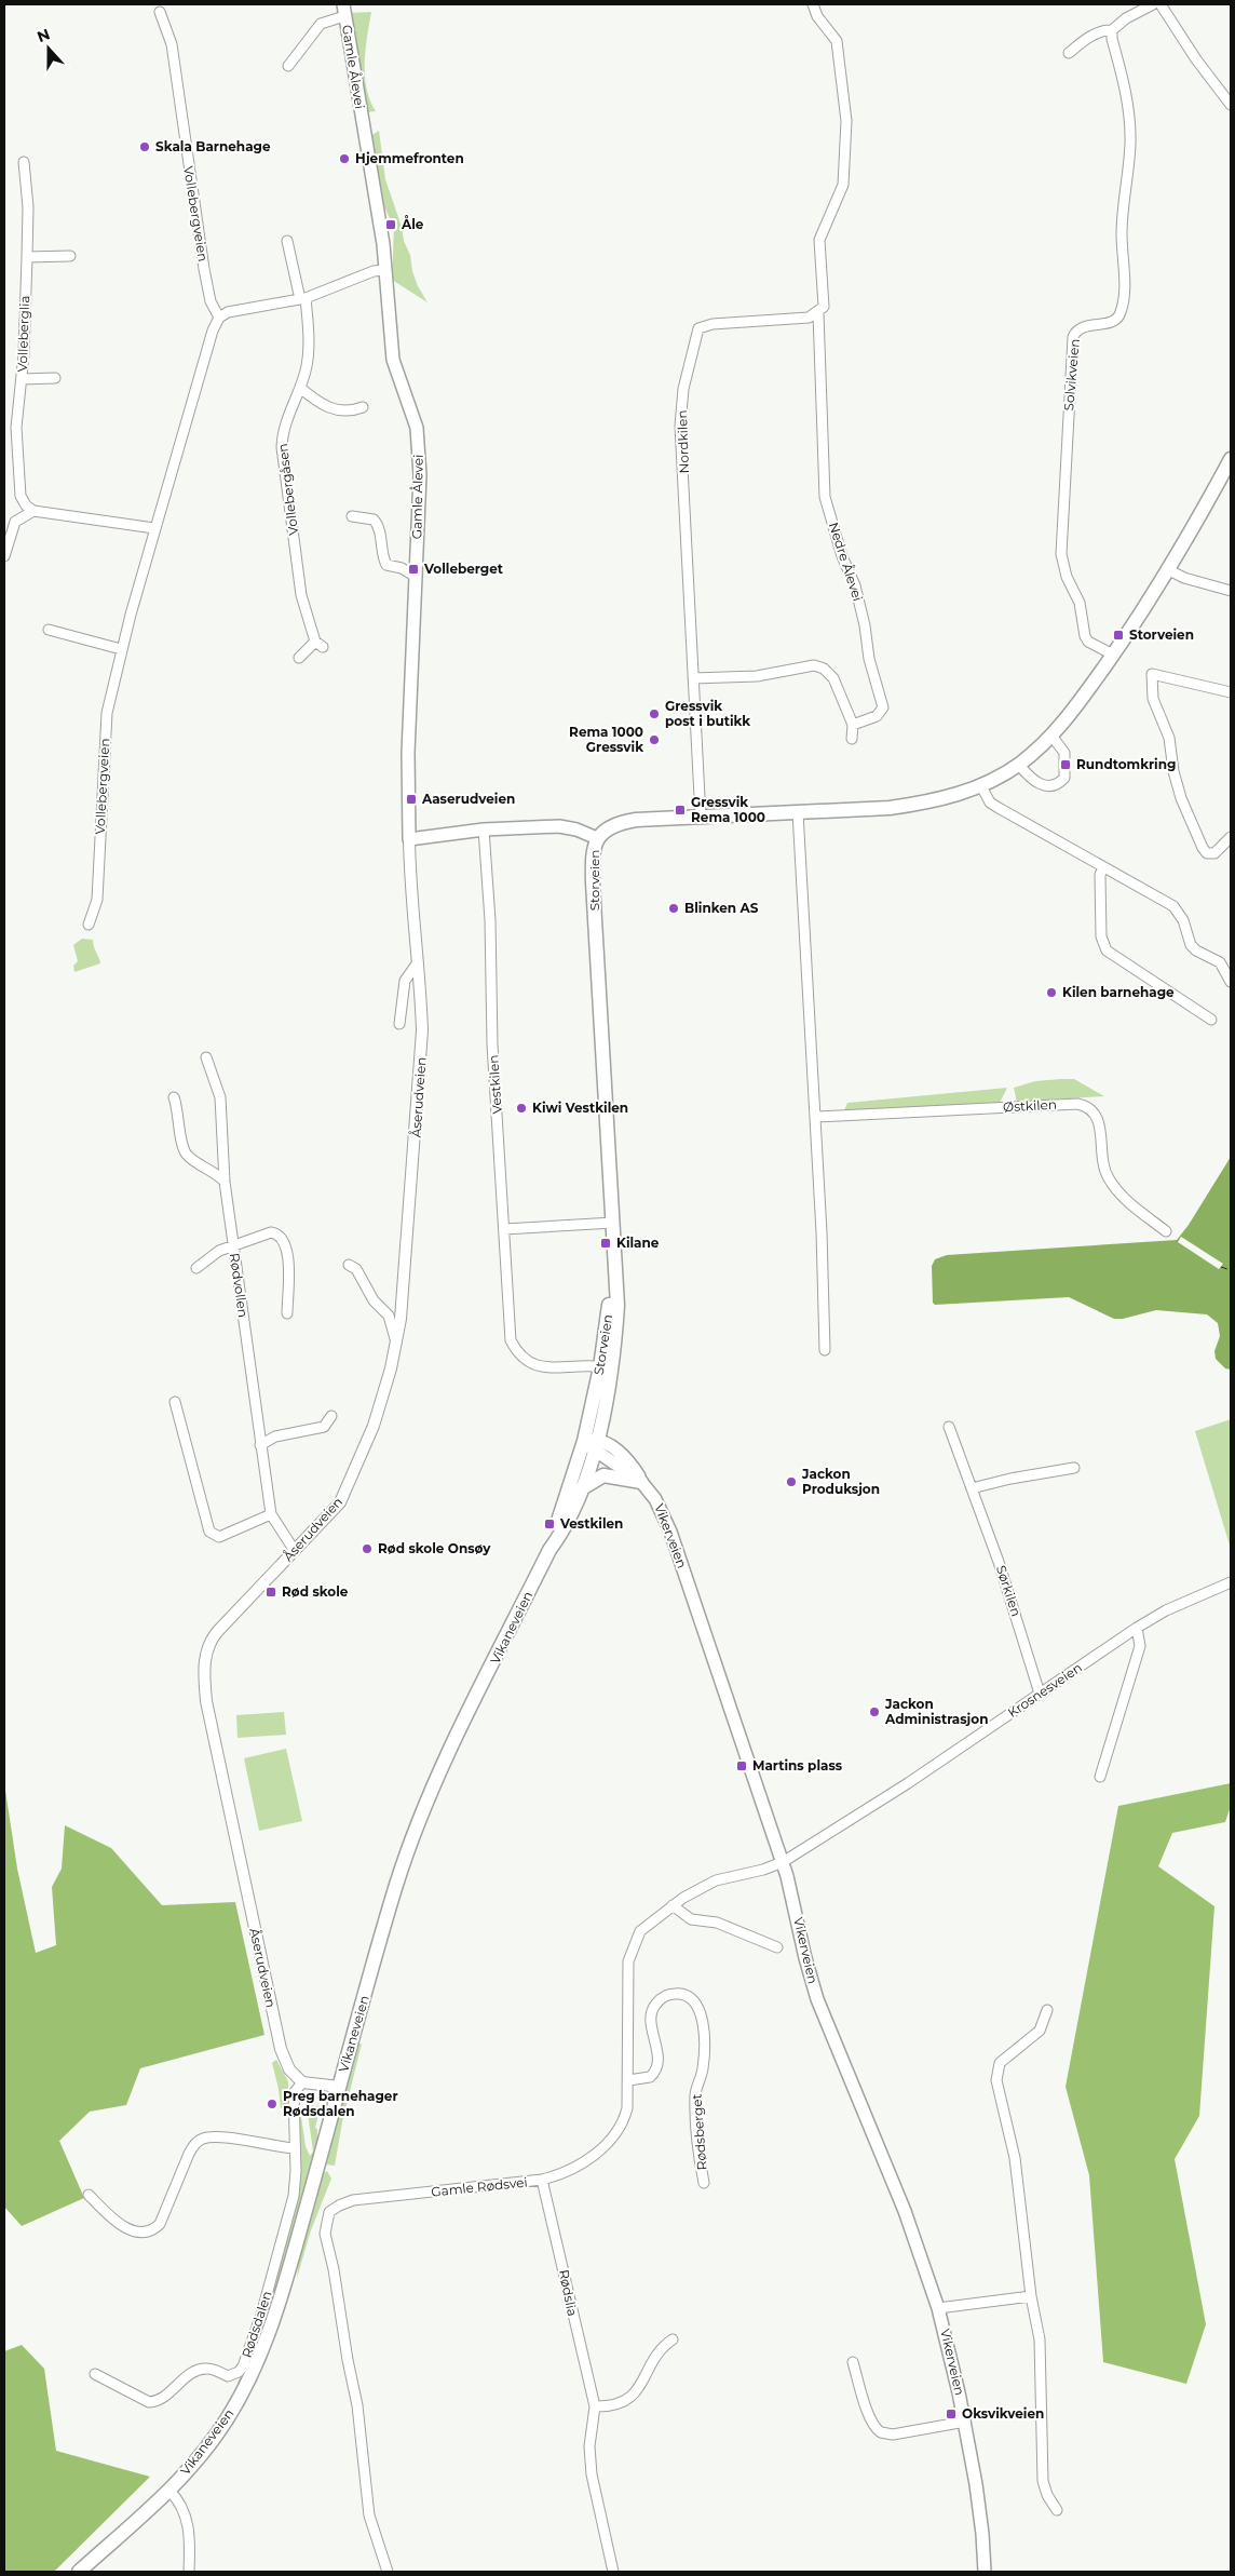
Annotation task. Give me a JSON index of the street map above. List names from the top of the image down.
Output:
{
  "streets": {
    "main road": [
      "Gamle Ålevei",
      "Storveien",
      "Vikerveien",
      "Vikaneveien"
    ],
    "street": [
      "Vollebergveien",
      "Volleberglia",
      "Solvikveien",
      "Nordkilen",
      "Vollebergåsen",
      "Nedre Ålevei",
      "Vestkilen",
      "Åserudveien",
      "Østkilen",
      "Rødvollen",
      "Sørkilen",
      "Krosnesveien",
      "Rødsberget",
      "Gamle Rødsvei",
      "Rødslia",
      "Rødsdalen"
    ]
  },
  "crossings": [
    ["Gamle Ålevei", "Åserudveien"],
    ["Solvikveien", "Storveien"],
    ["Nordkilen", "Nedre Ålevei"],
    ["Nordkilen", "Storveien"],
    ["Storveien", "Vikerveien"],
    ["Storveien", "Vikaneveien"],
    ["Åserudveien", "Rødvollen"],
    ["Åserudveien", "Rødsdalen"],
    ["Vikerveien", "Vikaneveien"],
    ["Vikerveien", "Krosnesveien"],
    ["Vikerveien", "Gamle Rødsvei"],
    ["Sørkilen", "Krosnesveien"],
    ["Krosnesveien", "Gamle Rødsvei"],
    ["Rødsberget", "Gamle Rødsvei"],
    ["Gamle Rødsvei", "Rødslia"]
  ],
  "places": {
    "other": [
      "Skala Barnehage",
      "Hjemmefronten",
      "Gressvik post i butikk",
      "Rema 1000 Gressvik",
      "Blinken AS",
      "Kilen barnehage",
      "Kiwi Vestkilen",
      "Jackon Produksjon",
      "Rød skole Onsøy",
      "Jackon Administrasjon",
      "Preg barnehager Rødsdalen"
    ],
    "transit": [
      "Åle",
      "Volleberget",
      "Storveien",
      "Rundtomkring",
      "Aaserudveien",
      "Gressvik Rema 1000",
      "Kilane",
      "Vestkilen",
      "Rød skole",
      "Martins plass",
      "Oksvikveien"
    ]
  },
  "north": "top"
}
